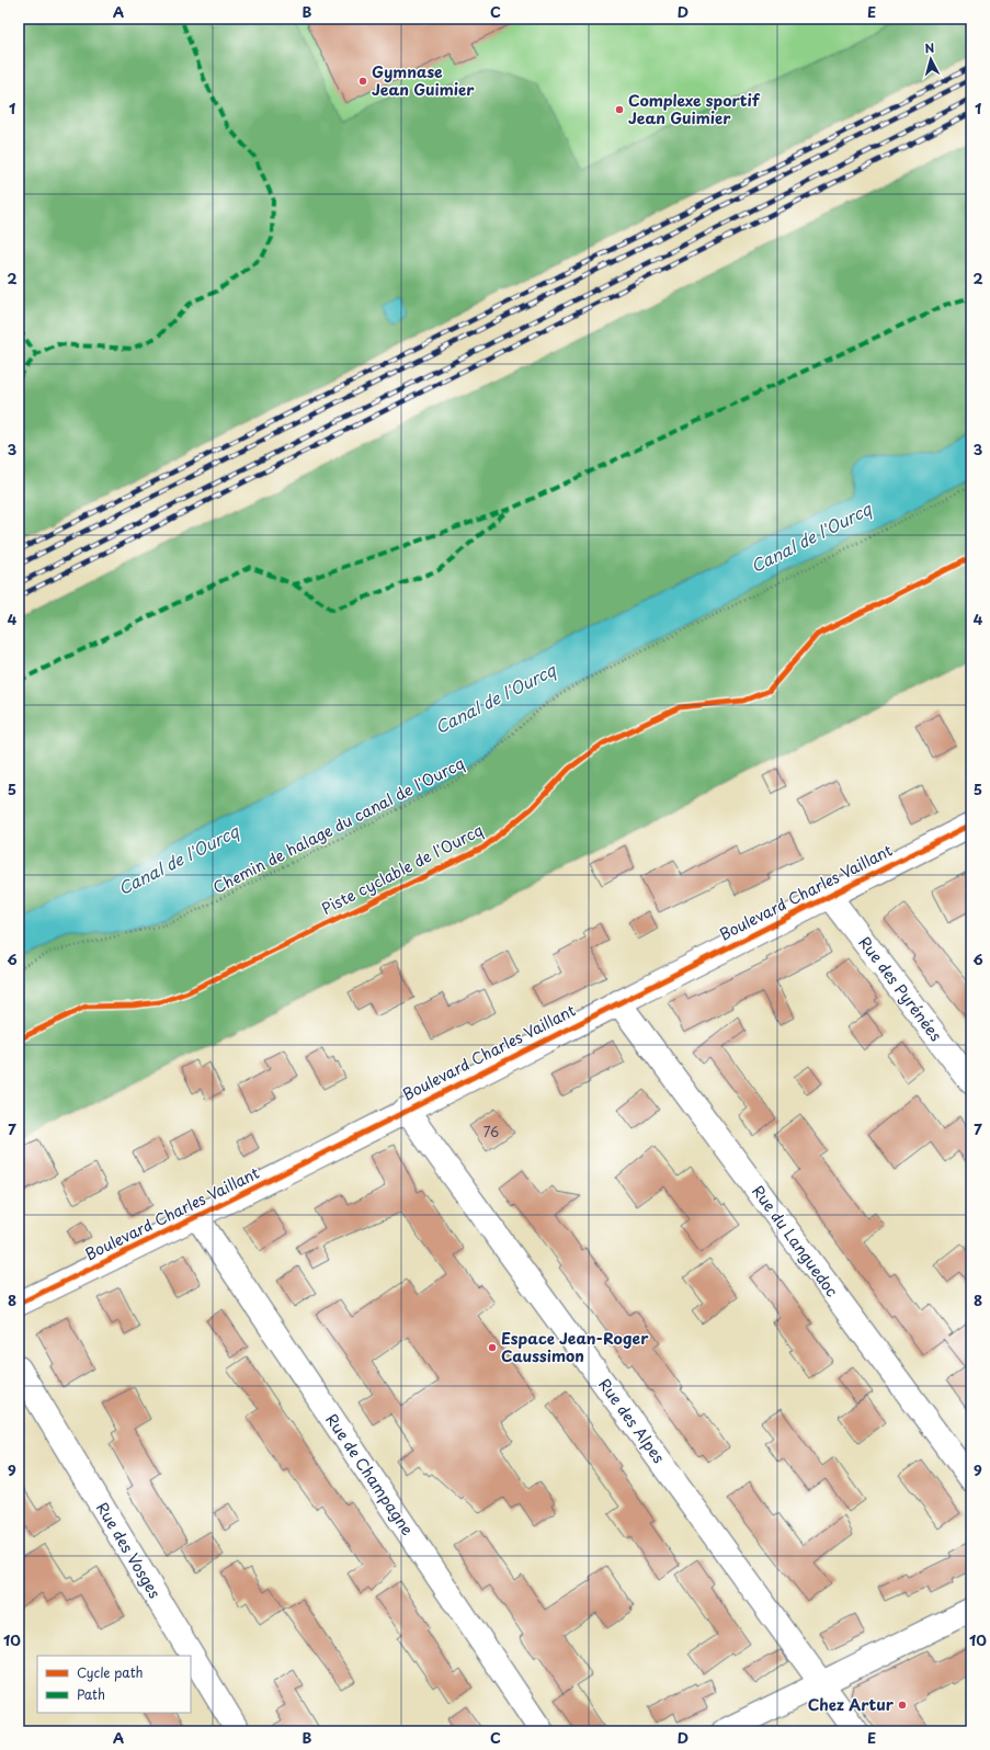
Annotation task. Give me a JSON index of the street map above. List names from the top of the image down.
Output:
{
  "streets": {
    "street": [
      "Boulevard Charles Vaillant",
      "Rue des Pyrénées",
      "Rue du Languedoc",
      "Rue des Alpes",
      "Rue de Champagne",
      "Rue des Vosges"
    ],
    "path": ["Chemin de halage du canal de l'Ourcq"],
    "cycle path": ["Piste cyclable de l'Ourcq"]
  },
  "crossings": [
    ["Boulevard Charles Vaillant", "Rue des Pyrénées"],
    ["Boulevard Charles Vaillant", "Rue du Languedoc"],
    ["Boulevard Charles Vaillant", "Rue des Alpes"],
    ["Boulevard Charles Vaillant", "Rue de Champagne"]
  ],
  "water": ["Canal de l'Ourcq"],
  "places": [
    "Gymnase Jean Guimier",
    "Complexe sportif Jean Guimier",
    "Espace Jean-Roger Caussimon",
    "Chez Artur"
  ],
  "house_numbers": ["76"],
  "legend": ["Cycle path", "Path"],
  "north": "top",
  "grid": {
    "columns": [
      "A",
      "B",
      "C",
      "D",
      "E"
    ],
    "rows": [
      "1",
      "2",
      "3",
      "4",
      "5",
      "6",
      "7",
      "8",
      "9",
      "10"
    ]
  }
}
